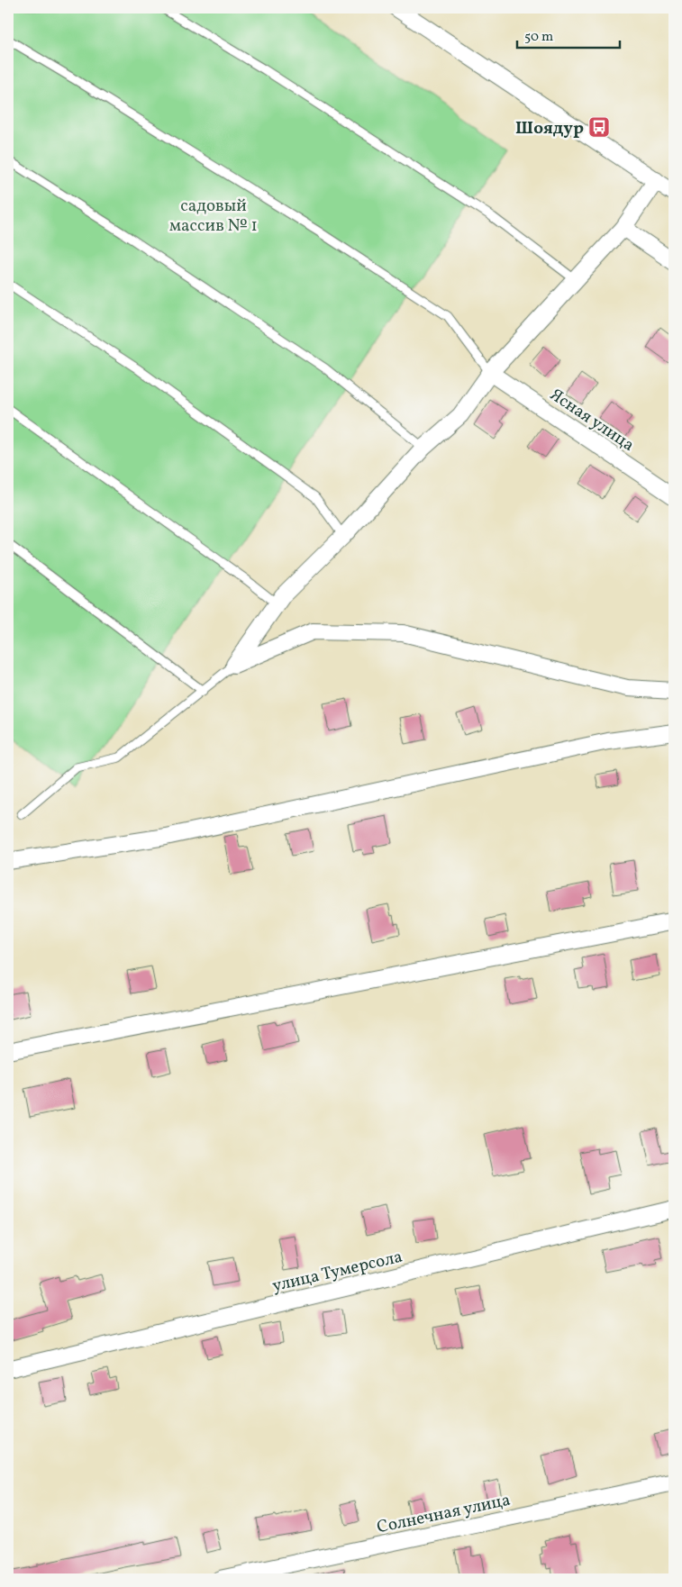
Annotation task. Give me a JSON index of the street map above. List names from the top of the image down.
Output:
{
  "streets": {
    "street": ["Ясная улица", "улица Тумерсола", "Солнечная улица"]
  },
  "parks": ["садовый массив № 1"],
  "places": {
    "bus stop": ["Шоядур"]
  },
  "scale_bar": "50 m"
}
